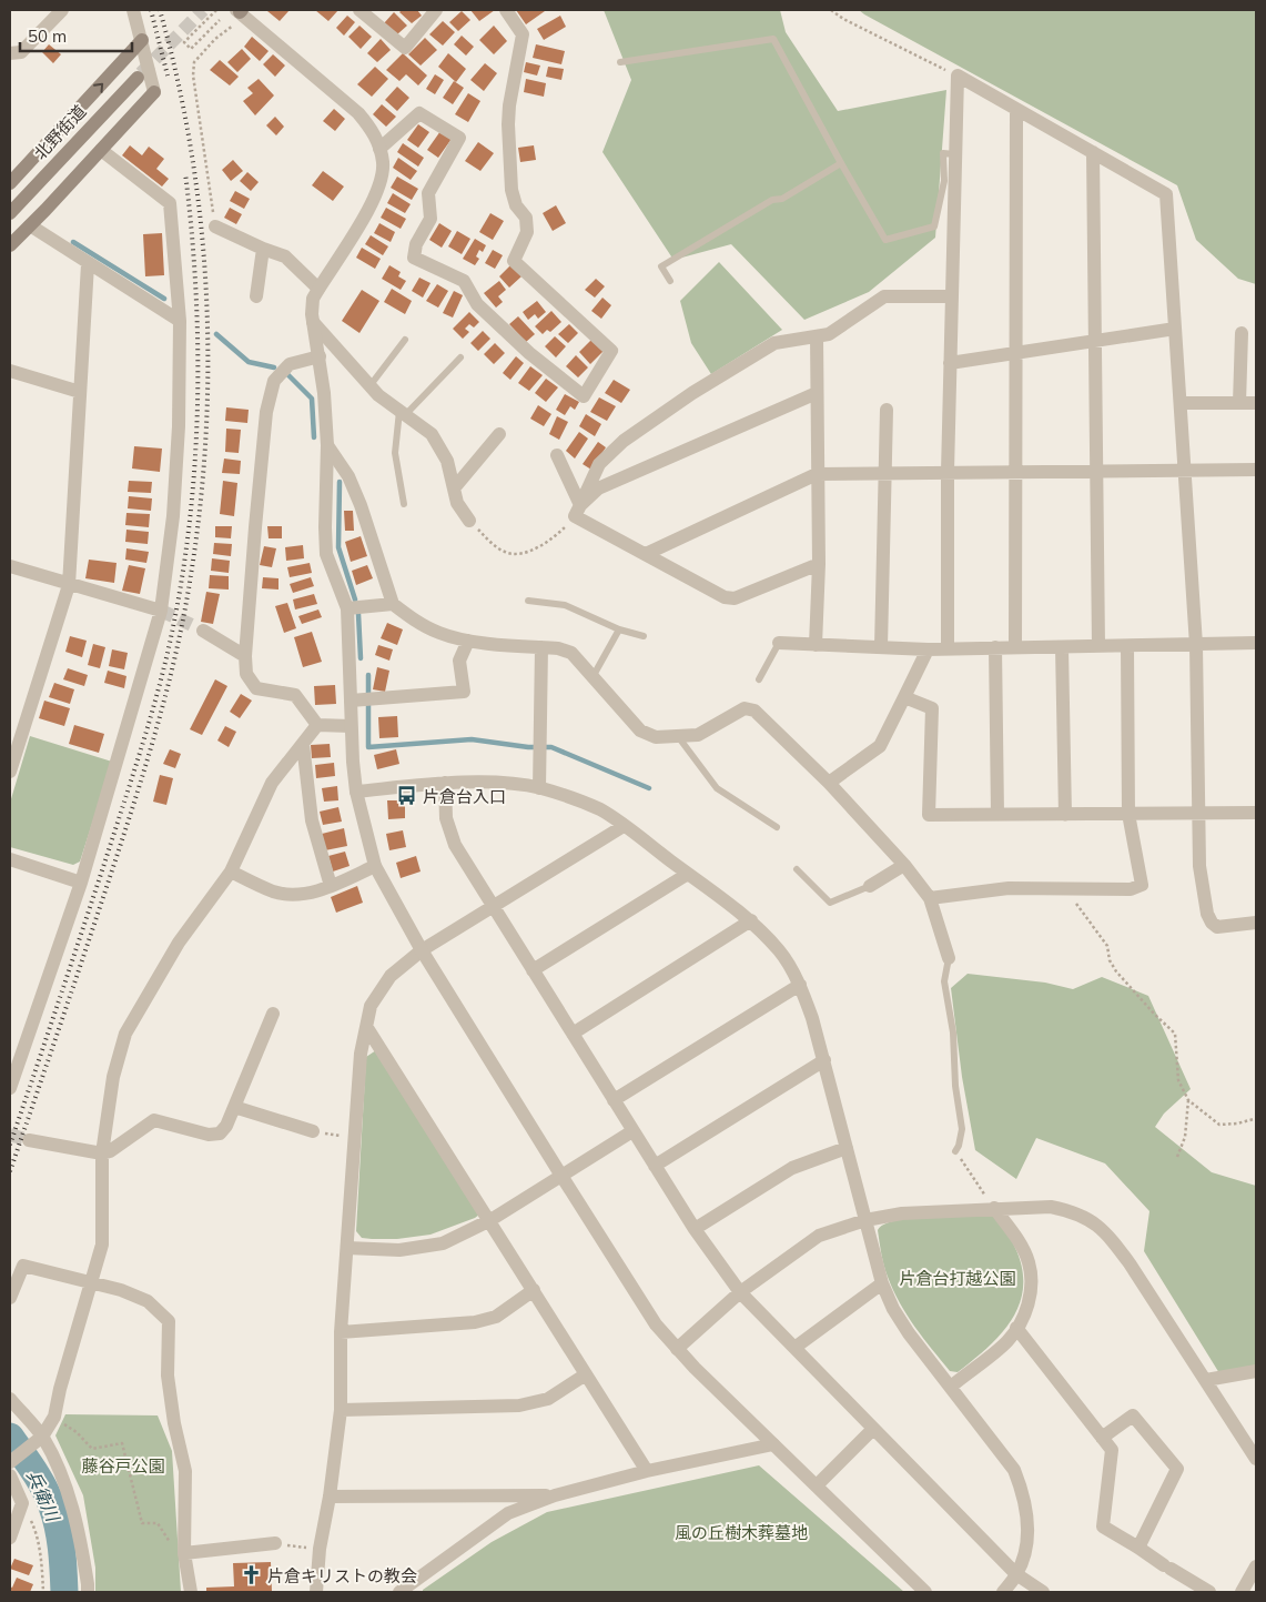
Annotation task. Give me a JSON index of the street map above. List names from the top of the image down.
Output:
{
  "streets": {
    "main road": ["北野街道"]
  },
  "water": ["兵衛川"],
  "parks": ["片倉台打越公園", "藤谷戸公園", "風の丘樹木葬墓地"],
  "places": {
    "bus stop": ["片倉台入口"],
    "church": ["片倉キリストの教会"]
  },
  "scale_bar": "50 m"
}
